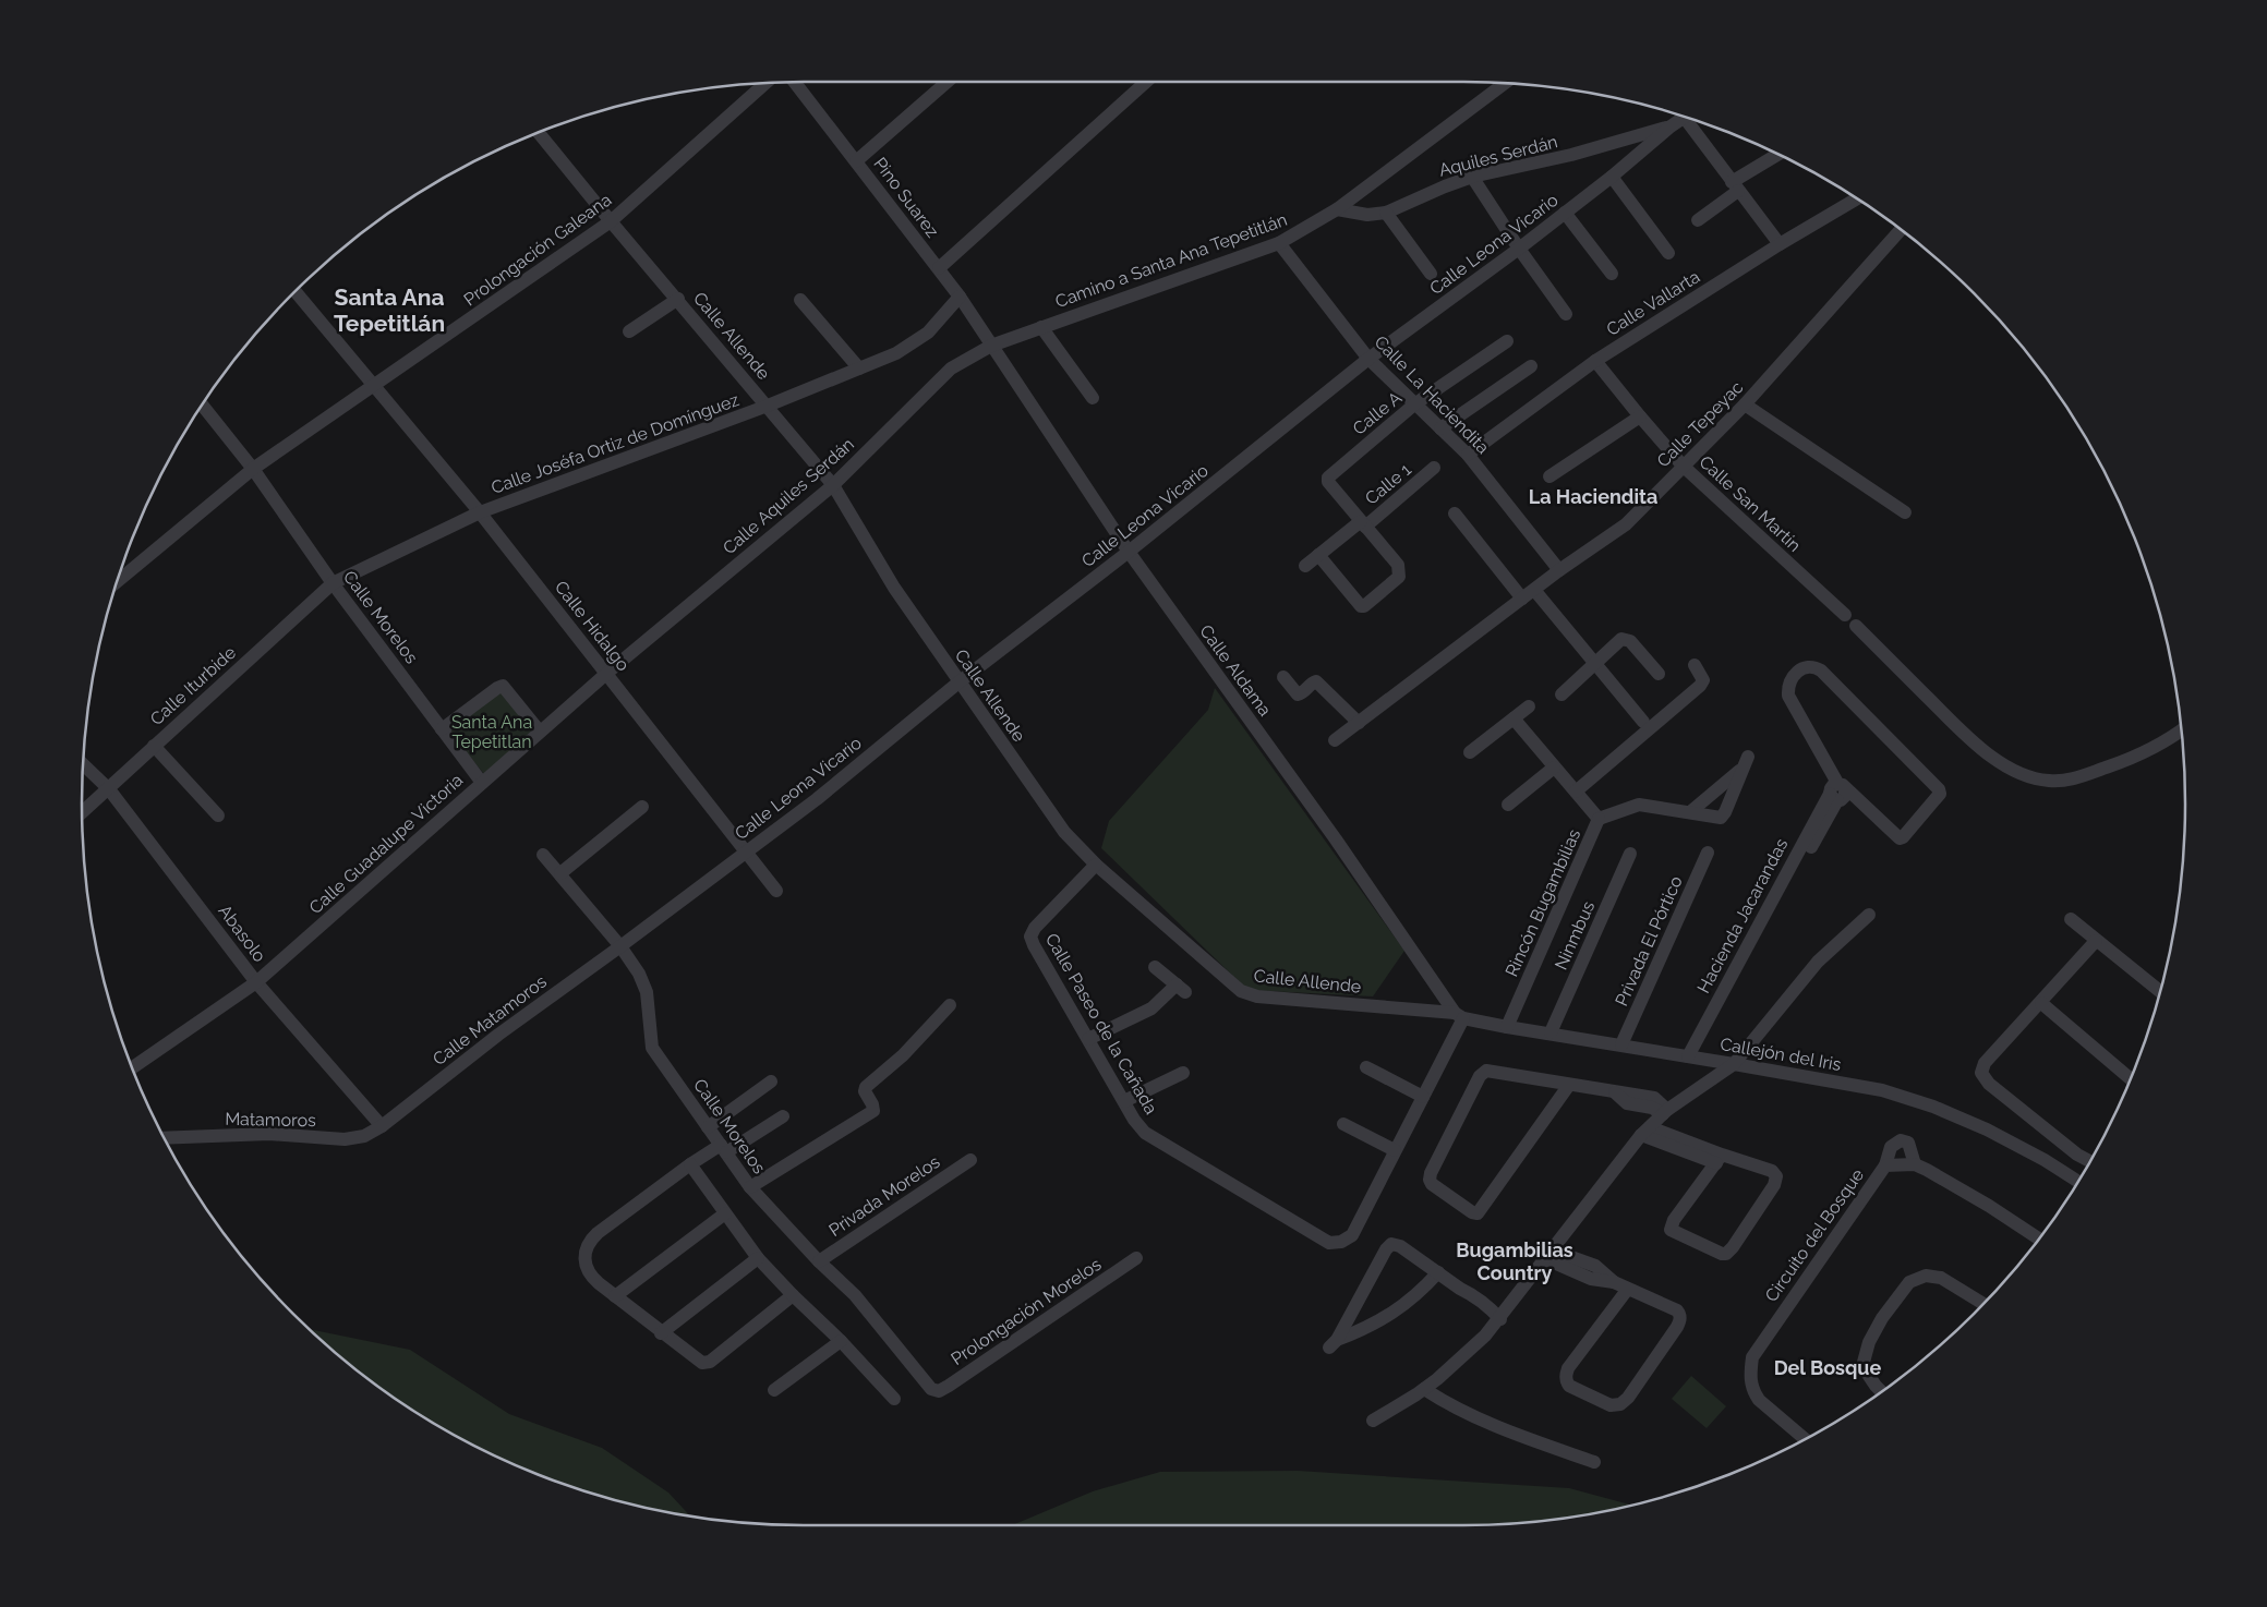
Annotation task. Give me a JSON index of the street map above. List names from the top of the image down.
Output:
{
  "streets": {
    "street": [
      "Aquiles Serdán",
      "Pino Suarez",
      "Calle Leona Vicario",
      "Prolongación Galeana",
      "Camino a Santa Ana Tepetitlán",
      "Calle Vallarta",
      "Calle Allende",
      "Calle La Haciendita",
      "Calle A",
      "Calle Tepeyac",
      "Calle Joséfa Ortiz de Domínguez",
      "Calle 1",
      "Calle Aquiles Serdán",
      "Calle San Martín",
      "Calle Morelos",
      "Calle Hidalgo",
      "Calle Aldama",
      "Calle Iturbide",
      "Calle Guadalupe Victoria",
      "Rincón Bugambilias",
      "Hacienda Jacarandas",
      "Abasolo",
      "Ninmbus",
      "Privada El Pórtico",
      "Calle Matamoros",
      "Calle Paseo de la Cañada",
      "Callejón del Iris",
      "Matamoros",
      "Privada Morelos",
      "Circuito del Bosque",
      "Prolongación Morelos"
    ]
  },
  "crossings": [
    ["Aquiles Serdán", "Calle Leona Vicario"],
    ["Aquiles Serdán", "Camino a Santa Ana Tepetitlán"],
    ["Pino Suarez", "Camino a Santa Ana Tepetitlán"],
    ["Pino Suarez", "Calle Joséfa Ortiz de Domínguez"],
    ["Pino Suarez", "Calle Aquiles Serdán"],
    ["Pino Suarez", "Calle Aldama"],
    ["Calle Leona Vicario", "Calle Allende"],
    ["Calle Leona Vicario", "Calle La Haciendita"],
    ["Calle Leona Vicario", "Calle Morelos"],
    ["Calle Leona Vicario", "Calle Hidalgo"],
    ["Calle Leona Vicario", "Calle Aldama"],
    ["Calle Leona Vicario", "Calle Matamoros"],
    ["Prolongación Galeana", "Calle Allende"],
    ["Prolongación Galeana", "Calle Morelos"],
    ["Prolongación Galeana", "Calle Hidalgo"],
    ["Camino a Santa Ana Tepetitlán", "Calle La Haciendita"],
    ["Camino a Santa Ana Tepetitlán", "Calle Aquiles Serdán"],
    ["Camino a Santa Ana Tepetitlán", "Calle Aldama"],
    ["Calle Vallarta", "Calle La Haciendita"],
    ["Calle Vallarta", "Calle San Martín"],
    ["Calle Allende", "Calle Joséfa Ortiz de Domínguez"],
    ["Calle Allende", "Calle Aquiles Serdán"],
    ["Calle Allende", "Calle Aldama"],
    ["Calle Allende", "Calle Paseo de la Cañada"],
    ["Calle Allende", "Callejón del Iris"],
    ["Calle La Haciendita", "Calle A"],
    ["Calle La Haciendita", "Calle Tepeyac"],
    ["Calle A", "Calle 1"],
    ["Calle Tepeyac", "Calle San Martín"],
    ["Calle Joséfa Ortiz de Domínguez", "Calle Morelos"],
    ["Calle Joséfa Ortiz de Domínguez", "Calle Hidalgo"],
    ["Calle Joséfa Ortiz de Domínguez", "Calle Iturbide"],
    ["Calle Aquiles Serdán", "Calle Hidalgo"],
    ["Calle Aquiles Serdán", "Calle Aldama"],
    ["Calle Aquiles Serdán", "Calle Guadalupe Victoria"],
    ["Calle Morelos", "Calle Iturbide"],
    ["Calle Morelos", "Calle Guadalupe Victoria"],
    ["Calle Morelos", "Calle Matamoros"],
    ["Calle Morelos", "Privada Morelos"],
    ["Calle Morelos", "Prolongación Morelos"],
    ["Calle Hidalgo", "Calle Guadalupe Victoria"],
    ["Calle Aldama", "Calle Paseo de la Cañada"],
    ["Calle Aldama", "Callejón del Iris"],
    ["Calle Iturbide", "Abasolo"],
    ["Calle Guadalupe Victoria", "Abasolo"],
    ["Rincón Bugambilias", "Callejón del Iris"],
    ["Hacienda Jacarandas", "Callejón del Iris"],
    ["Abasolo", "Calle Matamoros"],
    ["Abasolo", "Matamoros"],
    ["Ninmbus", "Callejón del Iris"],
    ["Privada El Pórtico", "Callejón del Iris"],
    ["Calle Matamoros", "Matamoros"],
    ["Calle Paseo de la Cañada", "Callejón del Iris"]
  ],
  "districts": [
    "Santa Ana Tepetitlán",
    "La Haciendita",
    "Bugambilias Country",
    "Del Bosque"
  ],
  "parks": ["Santa Ana Tepetitlan"]
}
